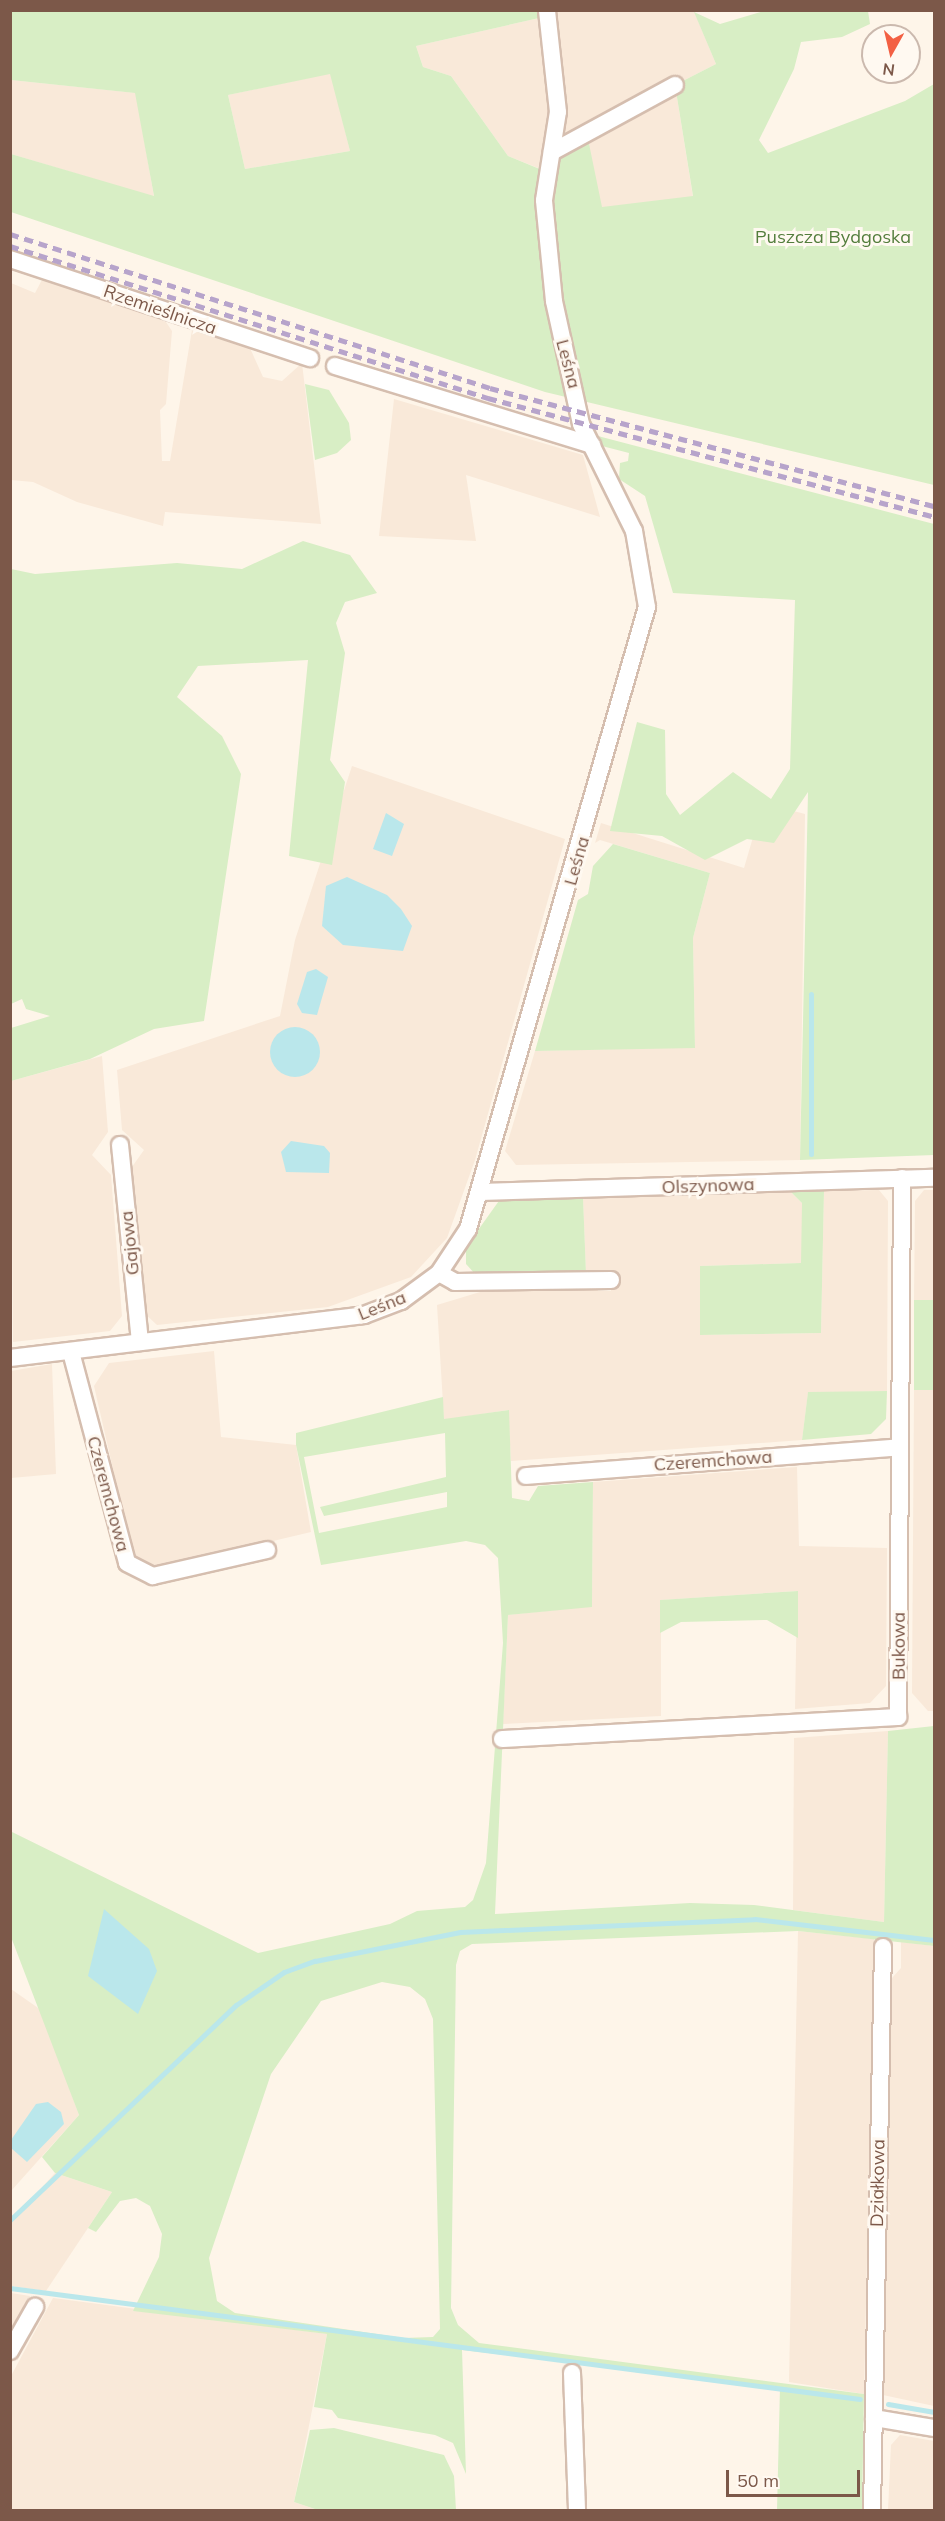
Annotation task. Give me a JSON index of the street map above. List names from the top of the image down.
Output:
{
  "streets": {
    "street": [
      "Rzemieślnicza",
      "Leśna",
      "Olszynowa",
      "Gajowa",
      "Czeremchowa",
      "Bukowa",
      "Działkowa"
    ]
  },
  "crossings": [
    ["Leśna", "Olszynowa"],
    ["Leśna", "Gajowa"],
    ["Leśna", "Czeremchowa"],
    ["Olszynowa", "Bukowa"],
    ["Czeremchowa", "Bukowa"]
  ],
  "parks": ["Puszcza Bydgoska"],
  "scale_bar": "50 m",
  "north": "bottom"
}
